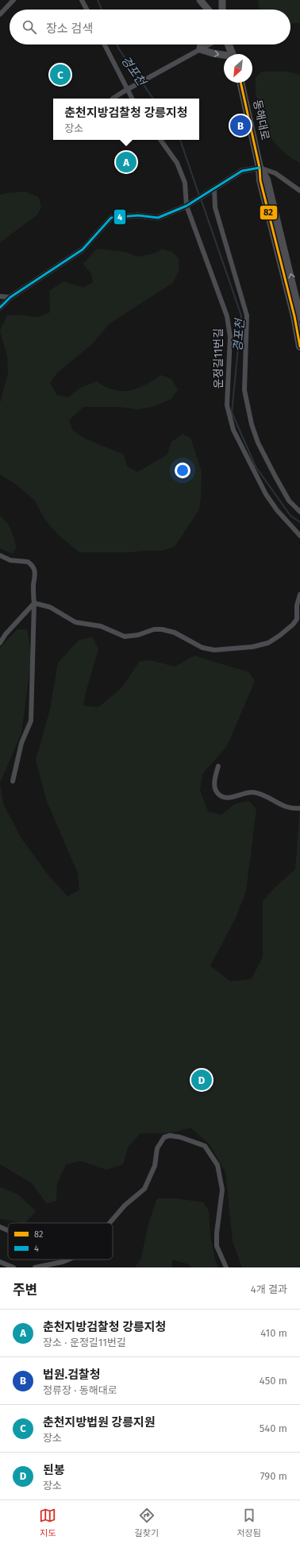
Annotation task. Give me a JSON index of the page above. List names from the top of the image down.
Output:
{
  "streets": {
    "highway": ["동해대로"],
    "street": ["운정길11번길"]
  },
  "water": ["경포천"],
  "lines": ["transit line 82", "transit line 4"],
  "legend": ["82", "4"],
  "north": "bottom left",
  "page": {
    "search": "장소 검색",
    "pins": [
      "C",
      "B",
      "A",
      "D"
    ],
    "popup": ["춘천지방검찰청 강릉지청", "장소"],
    "heading": ["주변", "4개 결과"],
    "list": [
      {
        "mark": "A",
        "name": "춘천지방검찰청 강릉지청",
        "note": "장소 · 운정길11번길",
        "value": "410 m"
      },
      {
        "mark": "B",
        "name": "법원.검찰청",
        "note": "정류장 · 동해대로",
        "value": "450 m"
      },
      {
        "mark": "C",
        "name": "춘천지방법원 강릉지원",
        "note": "장소",
        "value": "540 m"
      },
      {
        "mark": "D",
        "name": "된봉",
        "note": "장소",
        "value": "790 m"
      }
    ],
    "nav": ["지도", "길찾기", "저장됨"]
  }
}
